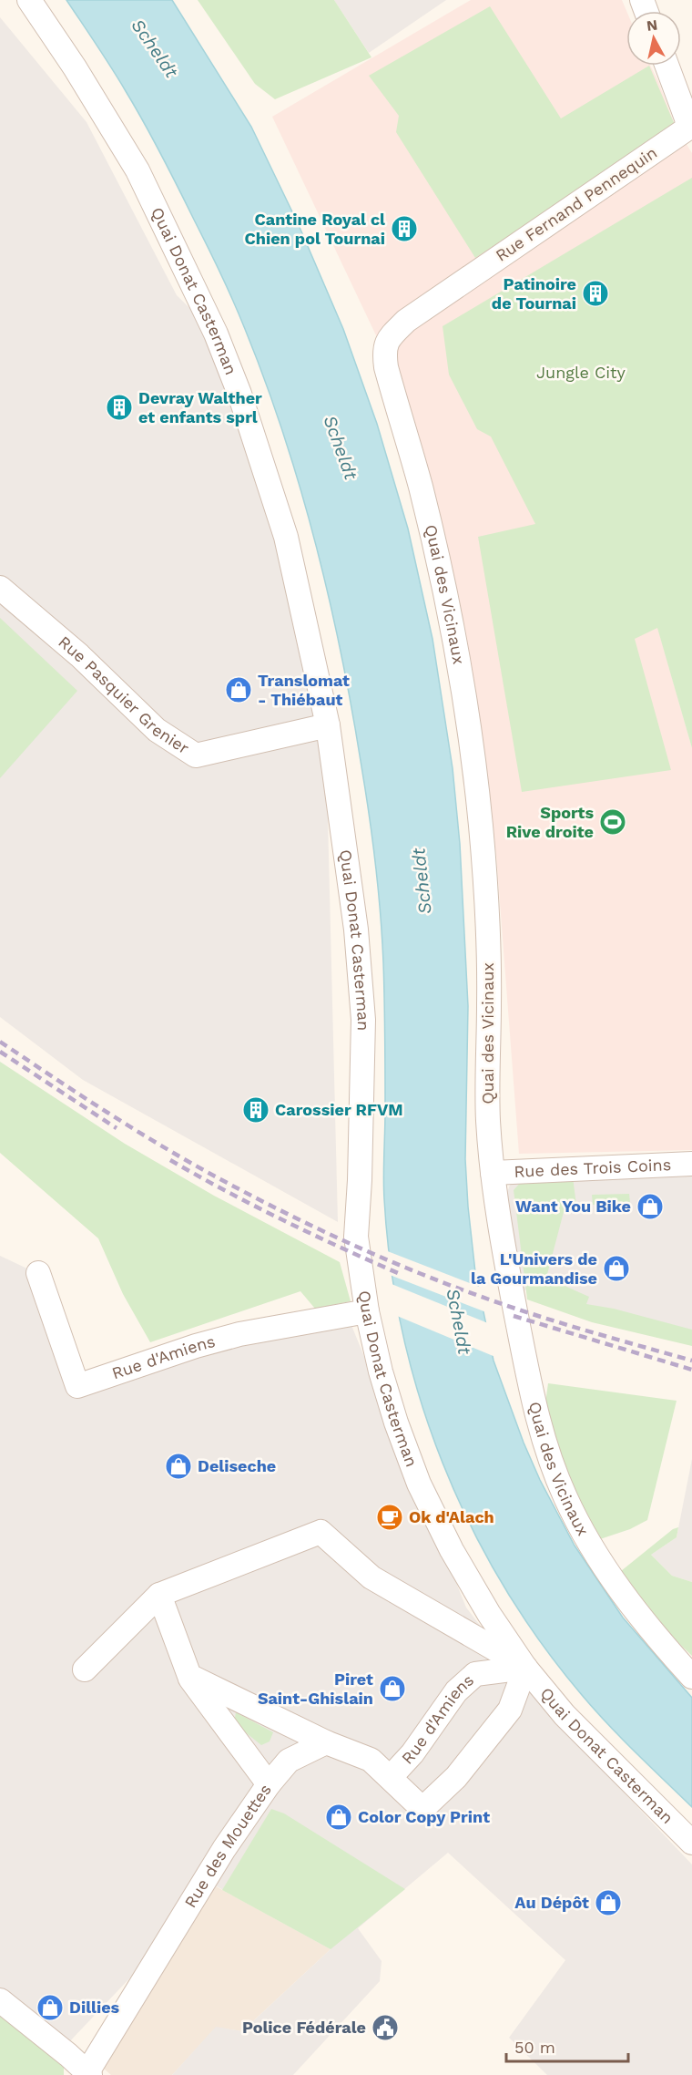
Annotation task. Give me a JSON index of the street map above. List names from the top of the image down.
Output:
{
  "streets": {
    "street": [
      "Rue Fernand Pennequin",
      "Quai Donat Casterman",
      "Quai des Vicinaux",
      "Rue Pasquier Grenier",
      "Rue des Trois Coins",
      "Rue d'Amiens",
      "Rue des Mouettes"
    ]
  },
  "crossings": [
    ["Rue Fernand Pennequin", "Quai des Vicinaux"],
    ["Quai Donat Casterman", "Rue Pasquier Grenier"],
    ["Quai Donat Casterman", "Rue d'Amiens"],
    ["Quai des Vicinaux", "Rue des Trois Coins"]
  ],
  "water": ["Scheldt"],
  "parks": ["Jungle City"],
  "places": {
    "building": [
      "Cantine Royal cl Chien pol Tournai",
      "Patinoire de Tournai",
      "Devray Walther et enfants sprl",
      "Carossier RFVM"
    ],
    "shop": [
      "Translomat - Thiébaut",
      "Want You Bike",
      "L'Univers de la Gourmandise",
      "Deliseche",
      "Piret Saint-Ghislain",
      "Color Copy Print",
      "Au Dépôt",
      "Dillies"
    ],
    "sports": ["Sports Rive droite"],
    "cafe": ["Ok d'Alach"],
    "public building": ["Police Fédérale"]
  },
  "scale_bar": "50 m",
  "north": "top"
}
